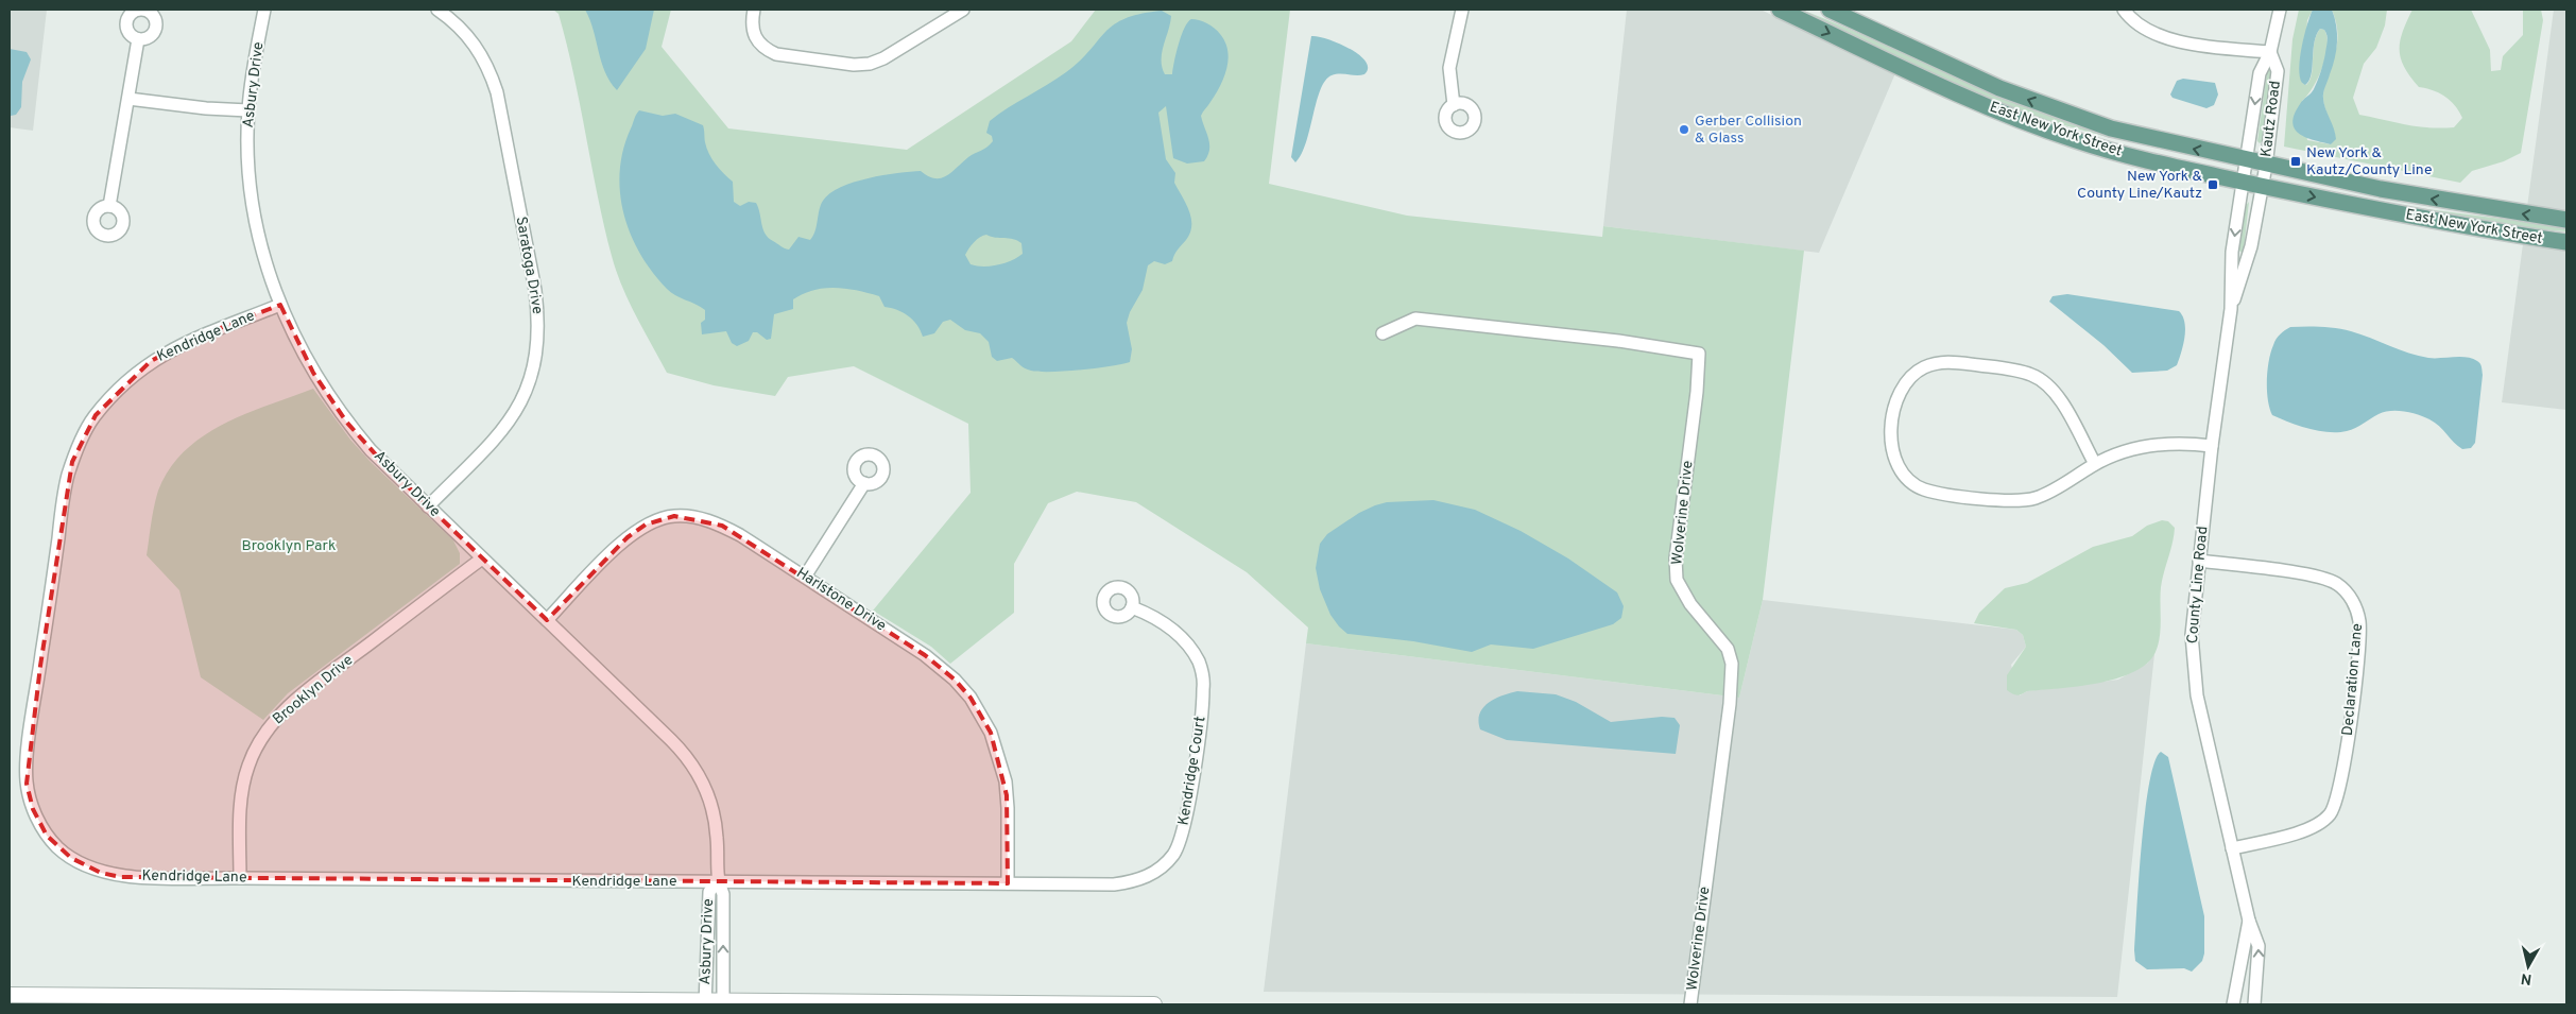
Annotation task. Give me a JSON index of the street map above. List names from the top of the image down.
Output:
{
  "streets": {
    "main road": ["East New York Street"],
    "street": [
      "Asbury Drive",
      "Kautz Road",
      "Saratoga Drive",
      "Kendridge Lane",
      "Wolverine Drive",
      "County Line Road",
      "Harlstone Drive",
      "Declaration Lane",
      "Brooklyn Drive",
      "Kendridge Court"
    ]
  },
  "crossings": [
    ["Asbury Drive", "Saratoga Drive"],
    ["Asbury Drive", "Kendridge Lane"],
    ["Asbury Drive", "Harlstone Drive"],
    ["Asbury Drive", "Brooklyn Drive"],
    ["Kautz Road", "East New York Street"],
    ["Kautz Road", "County Line Road"],
    ["East New York Street", "County Line Road"],
    ["Kendridge Lane", "Harlstone Drive"],
    ["Kendridge Lane", "Brooklyn Drive"],
    ["Kendridge Lane", "Kendridge Court"],
    ["County Line Road", "Declaration Lane"],
    ["Harlstone Drive", "Kendridge Court"]
  ],
  "parks": ["Brooklyn Park"],
  "places": {
    "other": ["Gerber Collision & Glass"],
    "transit": ["New York & Kautz/County Line", "New York & County Line/Kautz"]
  },
  "north": "bottom"
}
